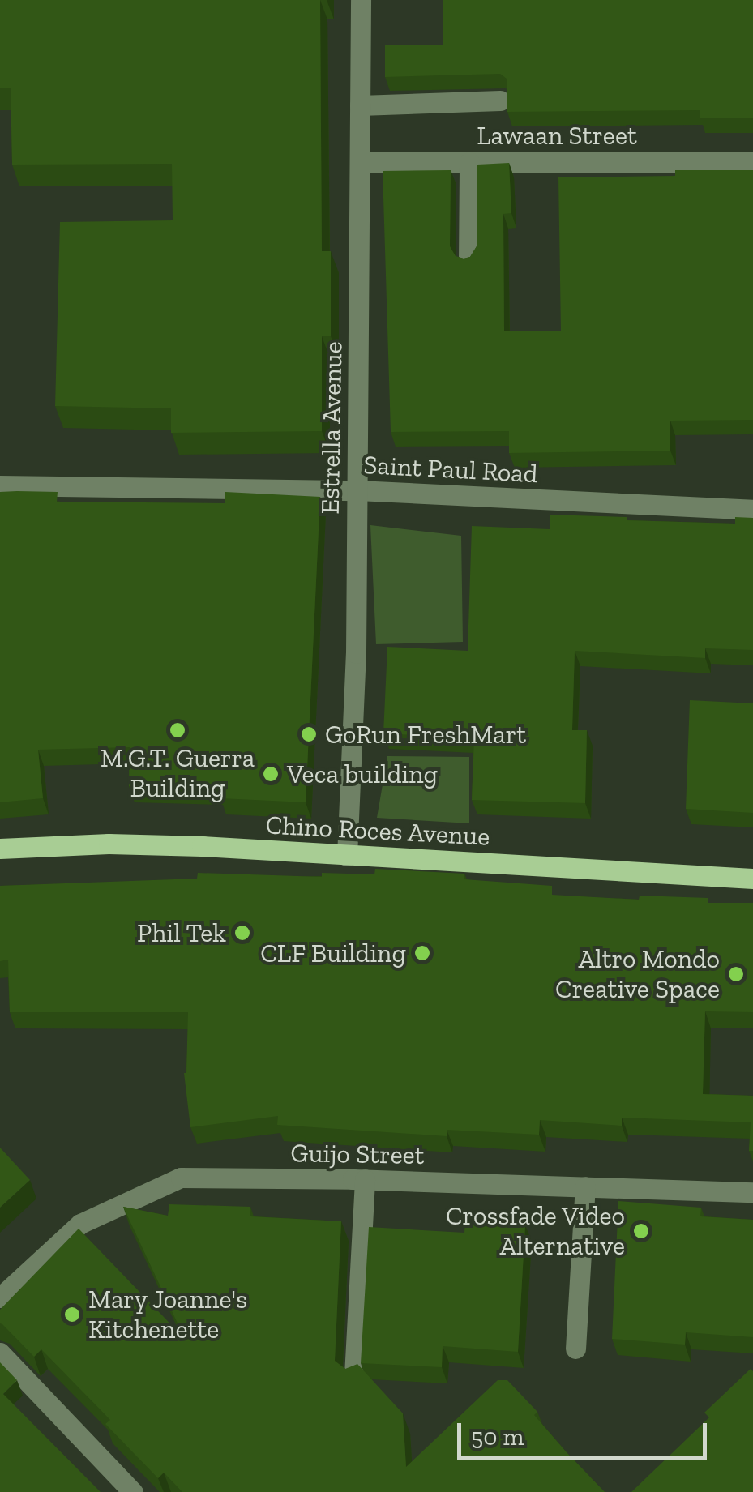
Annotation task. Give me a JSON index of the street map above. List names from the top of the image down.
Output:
{
  "streets": {
    "main road": ["Chino Roces Avenue"],
    "street": [
      "Lawaan Street",
      "Estrella Avenue",
      "Saint Paul Road",
      "Guijo Street"
    ]
  },
  "crossings": [
    ["Lawaan Street", "Estrella Avenue"],
    ["Estrella Avenue", "Saint Paul Road"],
    ["Estrella Avenue", "Chino Roces Avenue"]
  ],
  "places": [
    "M.G.T. Guerra Building",
    "GoRun FreshMart",
    "Veca building",
    "Phil Tek",
    "CLF Building",
    "Altro Mondo Creative Space",
    "Crossfade Video Alternative",
    "Mary Joanne's Kitchenette"
  ],
  "scale_bar": "50 m"
}
